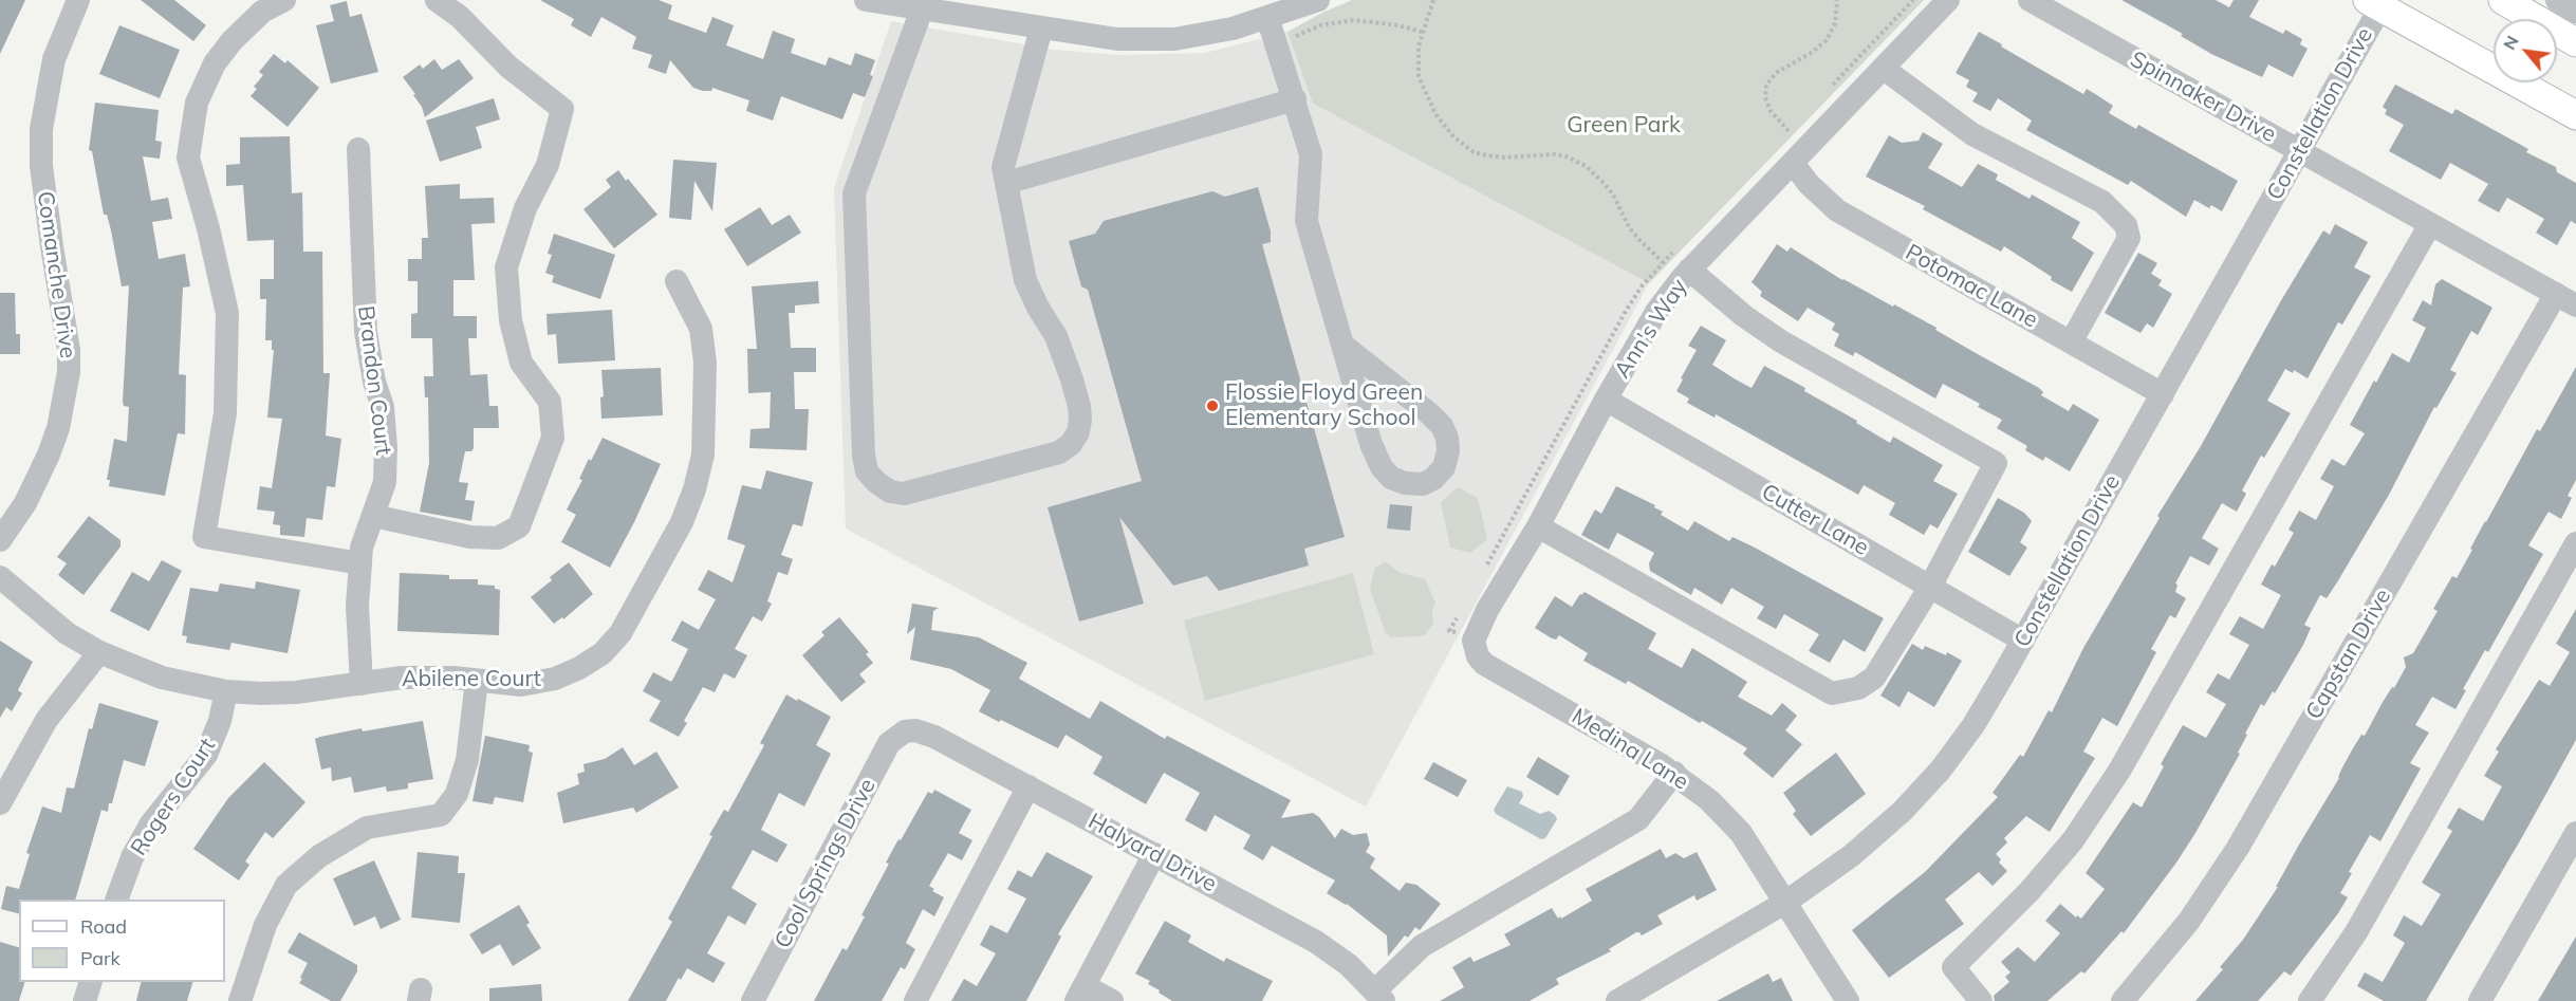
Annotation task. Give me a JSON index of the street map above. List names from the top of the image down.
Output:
{
  "streets": {
    "street": [
      "Spinnaker Drive",
      "Constellation Drive",
      "Comanche Drive",
      "Potomac Lane",
      "Ann's Way",
      "Brandon Court",
      "Cutter Lane",
      "Capstan Drive",
      "Abilene Court",
      "Medina Lane",
      "Rogers Court",
      "Halyard Drive",
      "Cool Springs Drive"
    ]
  },
  "crossings": [
    ["Spinnaker Drive", "Constellation Drive"],
    ["Spinnaker Drive", "Capstan Drive"],
    ["Constellation Drive", "Potomac Lane"],
    ["Constellation Drive", "Cutter Lane"],
    ["Constellation Drive", "Medina Lane"],
    ["Potomac Lane", "Ann's Way"],
    ["Ann's Way", "Cutter Lane"],
    ["Ann's Way", "Medina Lane"],
    ["Brandon Court", "Abilene Court"],
    ["Abilene Court", "Rogers Court"],
    ["Halyard Drive", "Cool Springs Drive"]
  ],
  "parks": ["Green Park"],
  "places": ["Flossie Floyd Green Elementary School"],
  "legend": ["Road", "Park"],
  "north": "top left"
}
